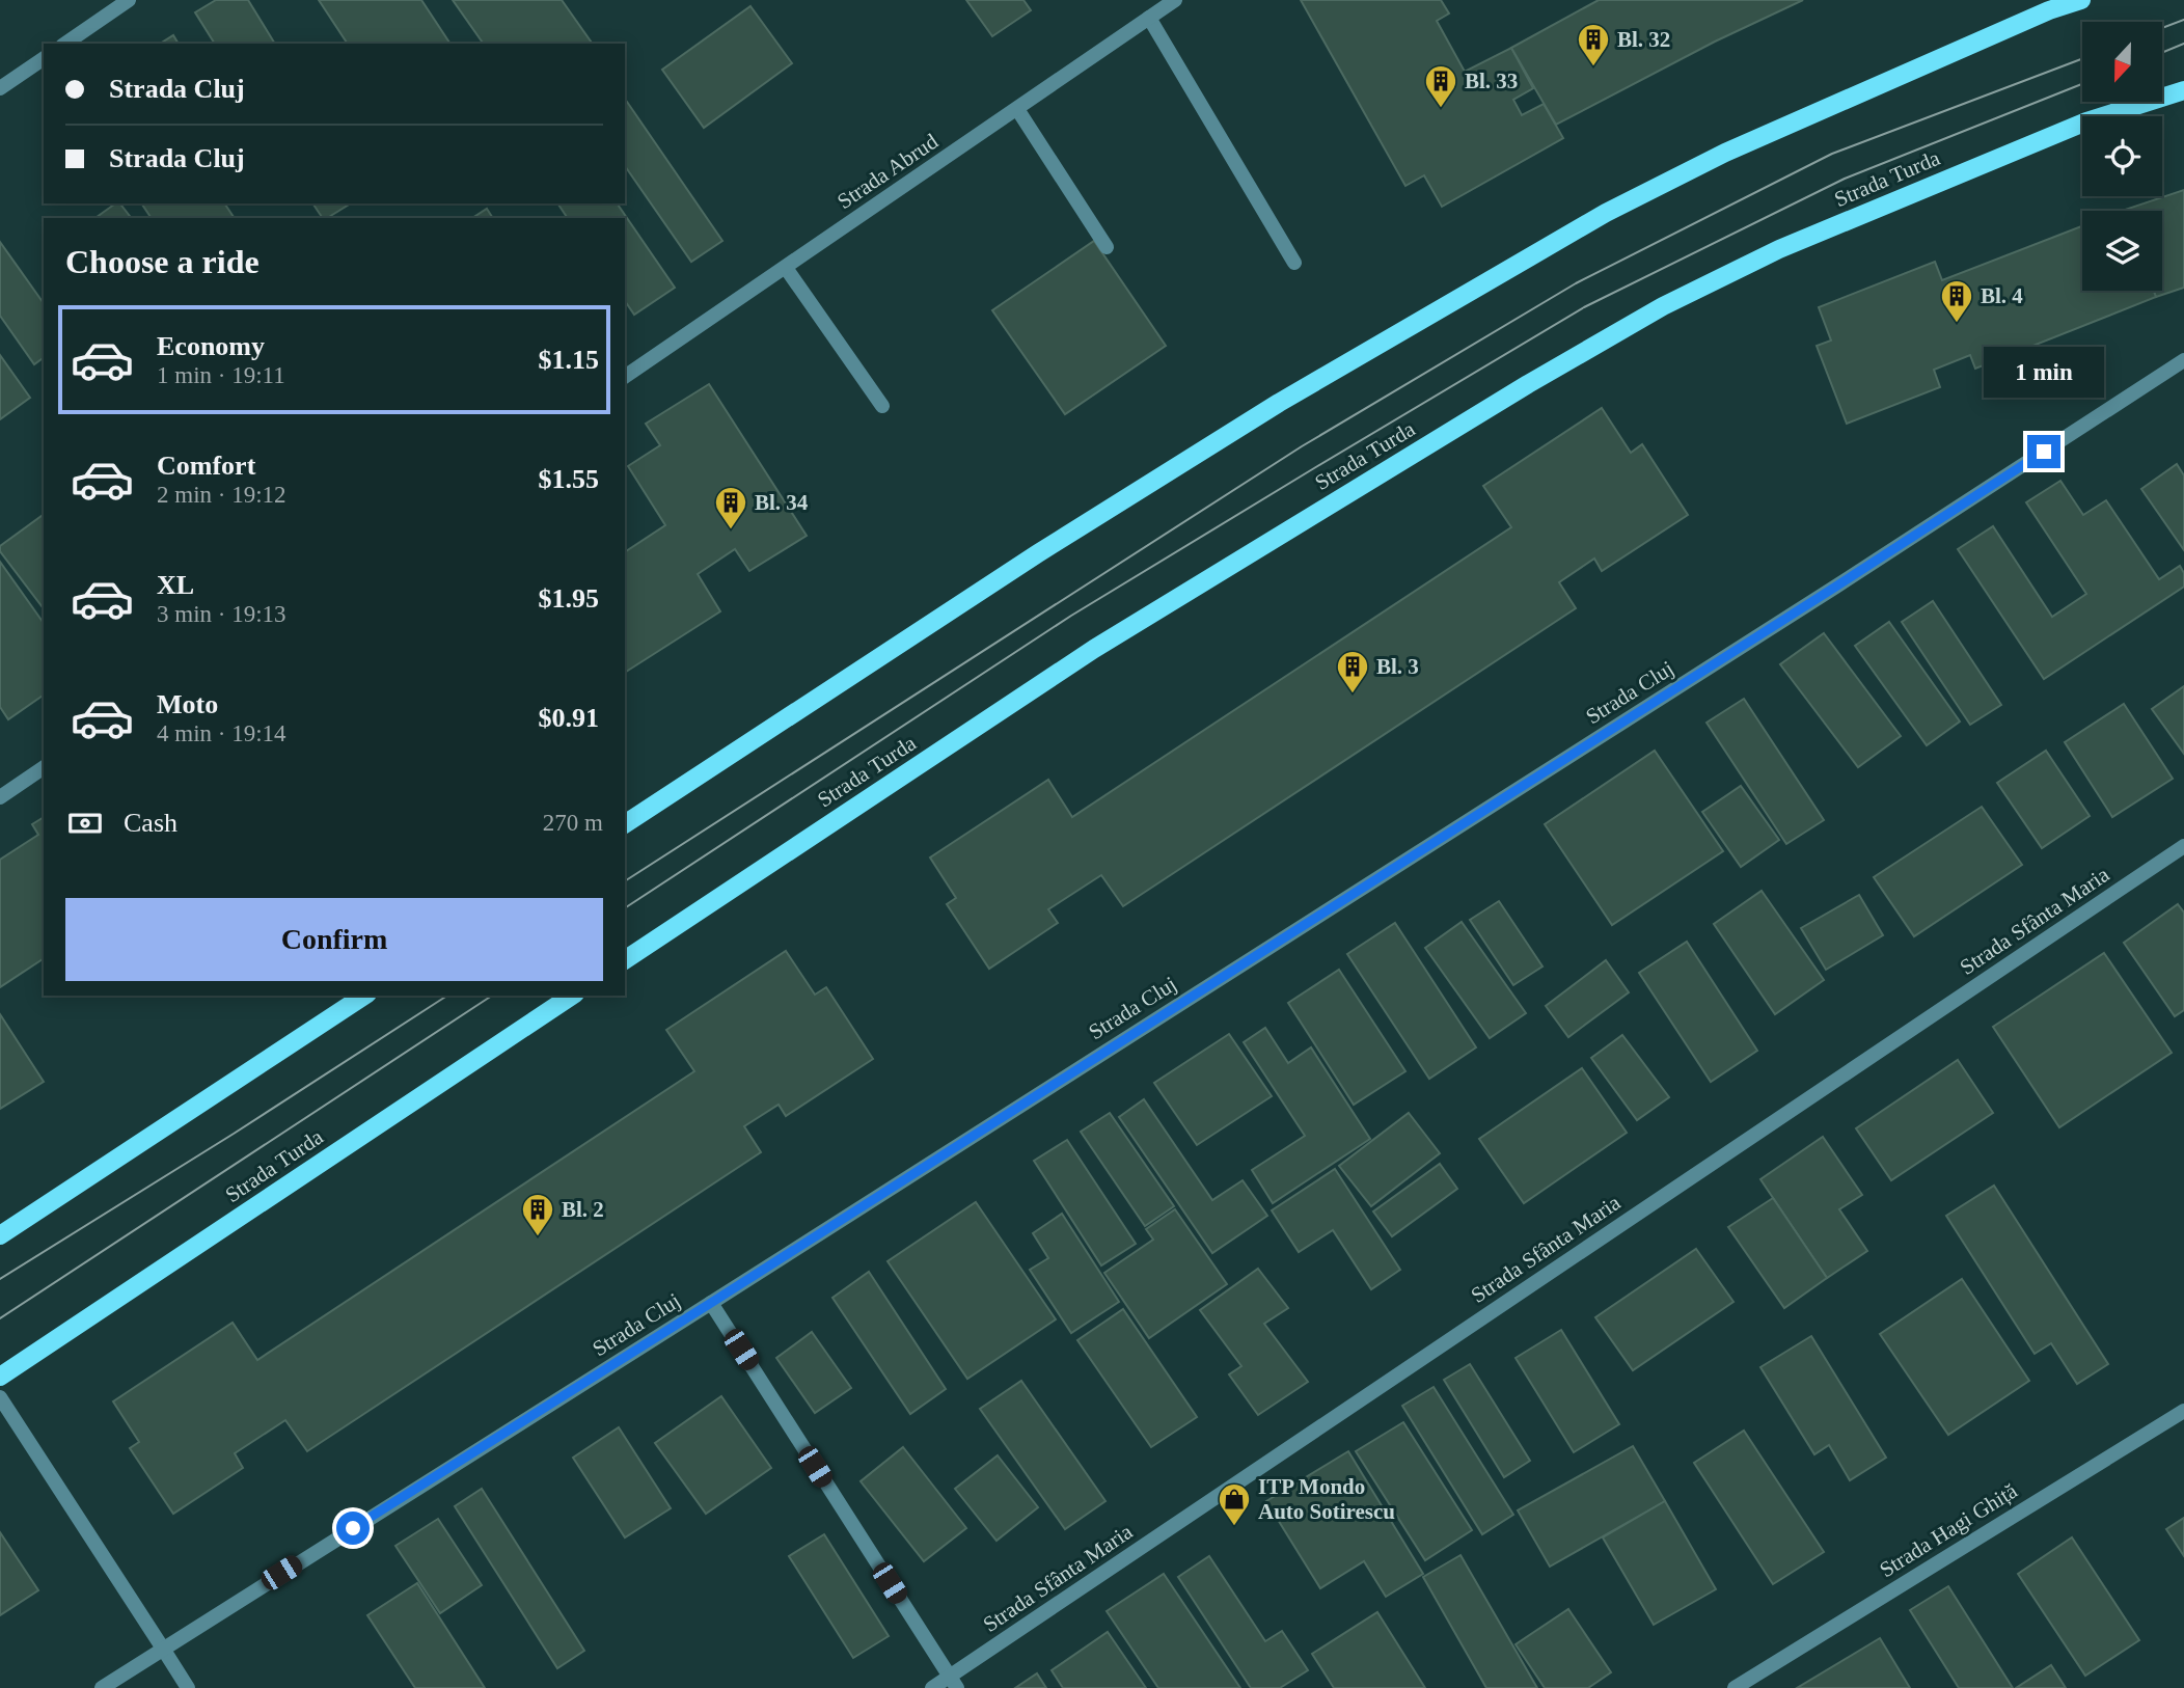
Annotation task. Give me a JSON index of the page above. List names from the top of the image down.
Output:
{
  "streets": {
    "main road": ["Strada Turda"],
    "street": [
      "Strada Abrud",
      "Strada Cluj",
      "Strada Sfânta Maria",
      "Strada Hagi Ghiță"
    ]
  },
  "places": {
    "building": [
      "Bl. 32",
      "Bl. 33",
      "Bl. 4",
      "Bl. 34",
      "Bl. 3",
      "Bl. 2"
    ],
    "shop": ["ITP Mondo Auto Sotirescu"]
  },
  "north": "bottom",
  "page": {
    "banner": ["Strada Cluj", "Strada Cluj"],
    "heading": "Choose a ride",
    "list": [
      {
        "name": "Economy",
        "note": "1 min · 19:11",
        "value": "$1.15"
      },
      {
        "name": "Comfort",
        "note": "2 min · 19:12",
        "value": "$1.55"
      },
      {
        "name": "XL",
        "note": "3 min · 19:13",
        "value": "$1.95"
      },
      {
        "name": "Moto",
        "note": "4 min · 19:14",
        "value": "$0.91"
      }
    ],
    "bubble": "1 min",
    "pay": ["Cash", "270 m"],
    "buttons": "Confirm"
  }
}
